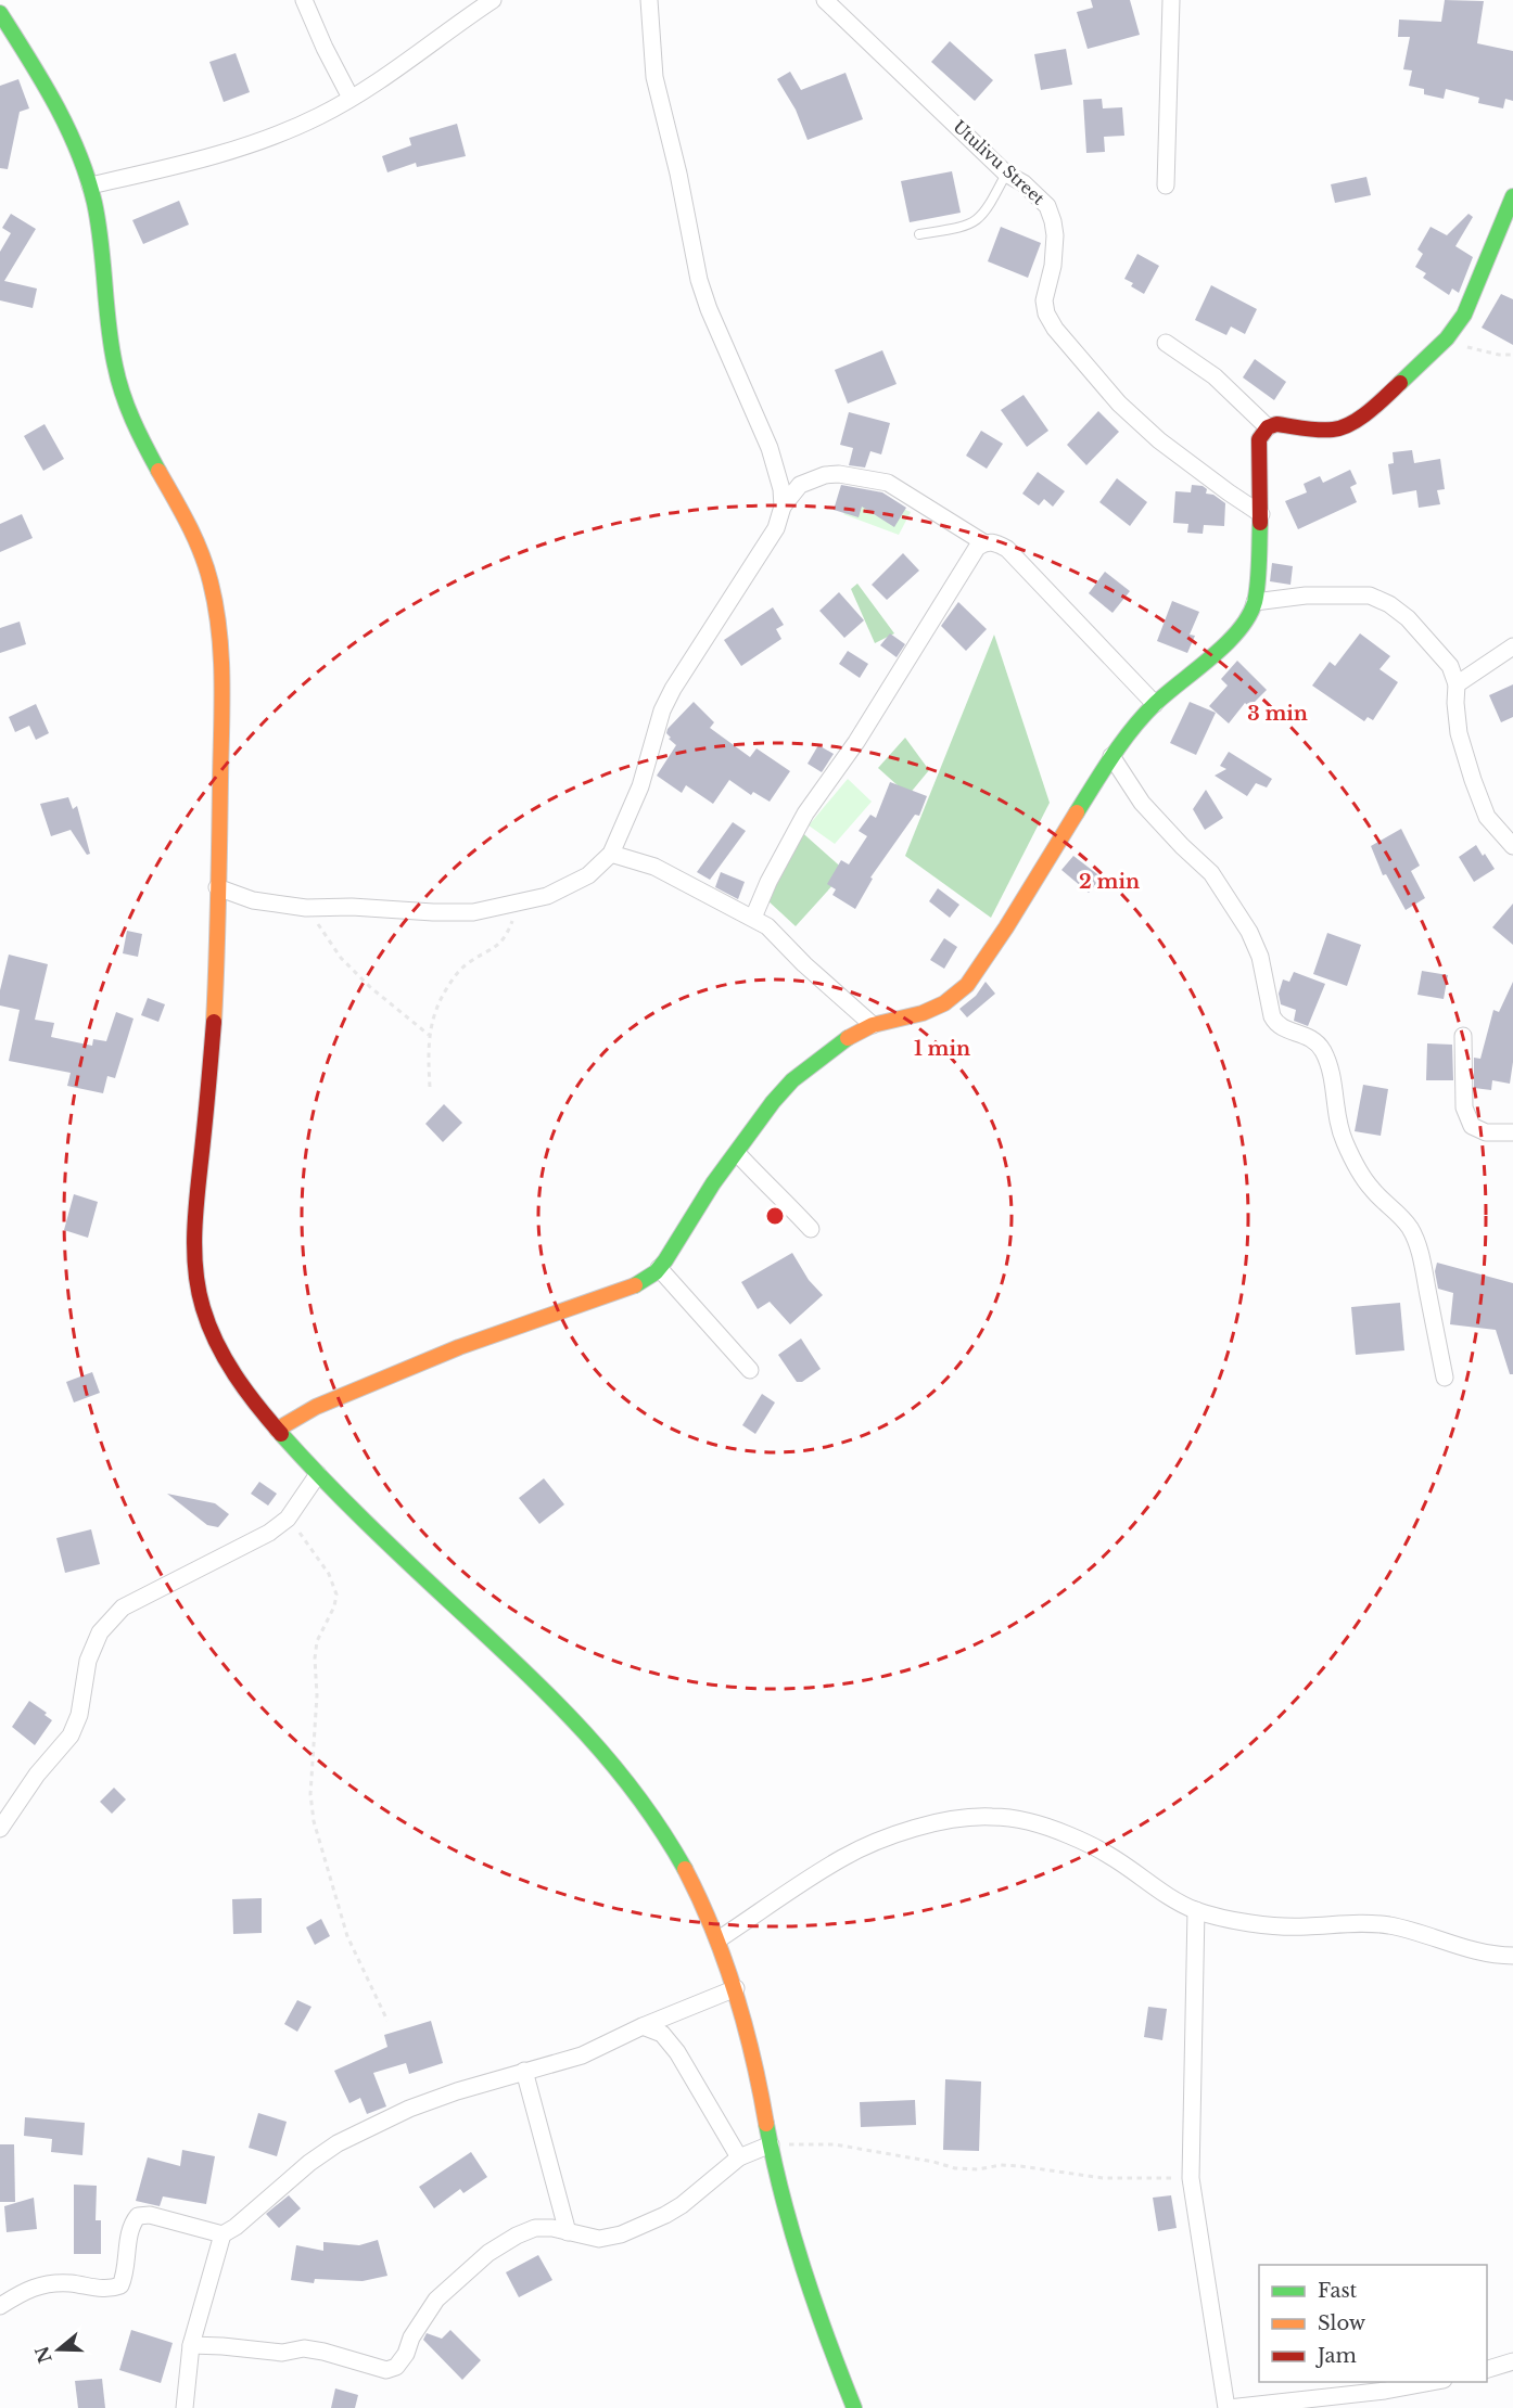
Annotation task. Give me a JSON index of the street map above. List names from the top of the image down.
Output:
{
  "streets": {
    "street": ["Utulivu Street"]
  },
  "legend": ["Fast", "Slow", "Jam"],
  "north": "left",
  "rings": ["3 min", "2 min", "1 min"]
}
